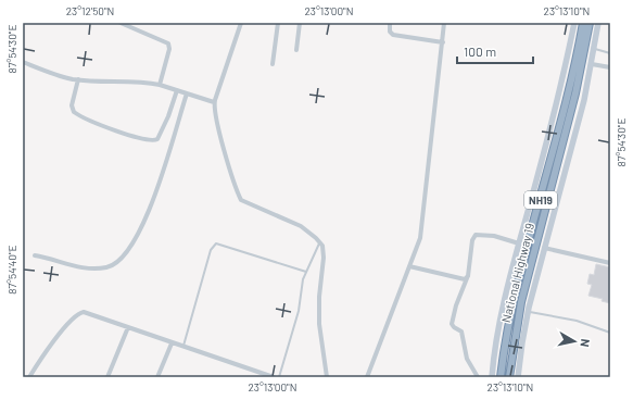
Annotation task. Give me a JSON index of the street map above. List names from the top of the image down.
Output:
{
  "streets": {
    "highway": ["NH19", "National Highway 19"]
  },
  "scale_bar": "100 m",
  "north": "right",
  "coordinates": [
    "23°12'50\"N",
    "23°13'00\"N",
    "23°13'10\"N",
    "87°54'30\"E",
    "87°54'40\"E"
  ]
}
